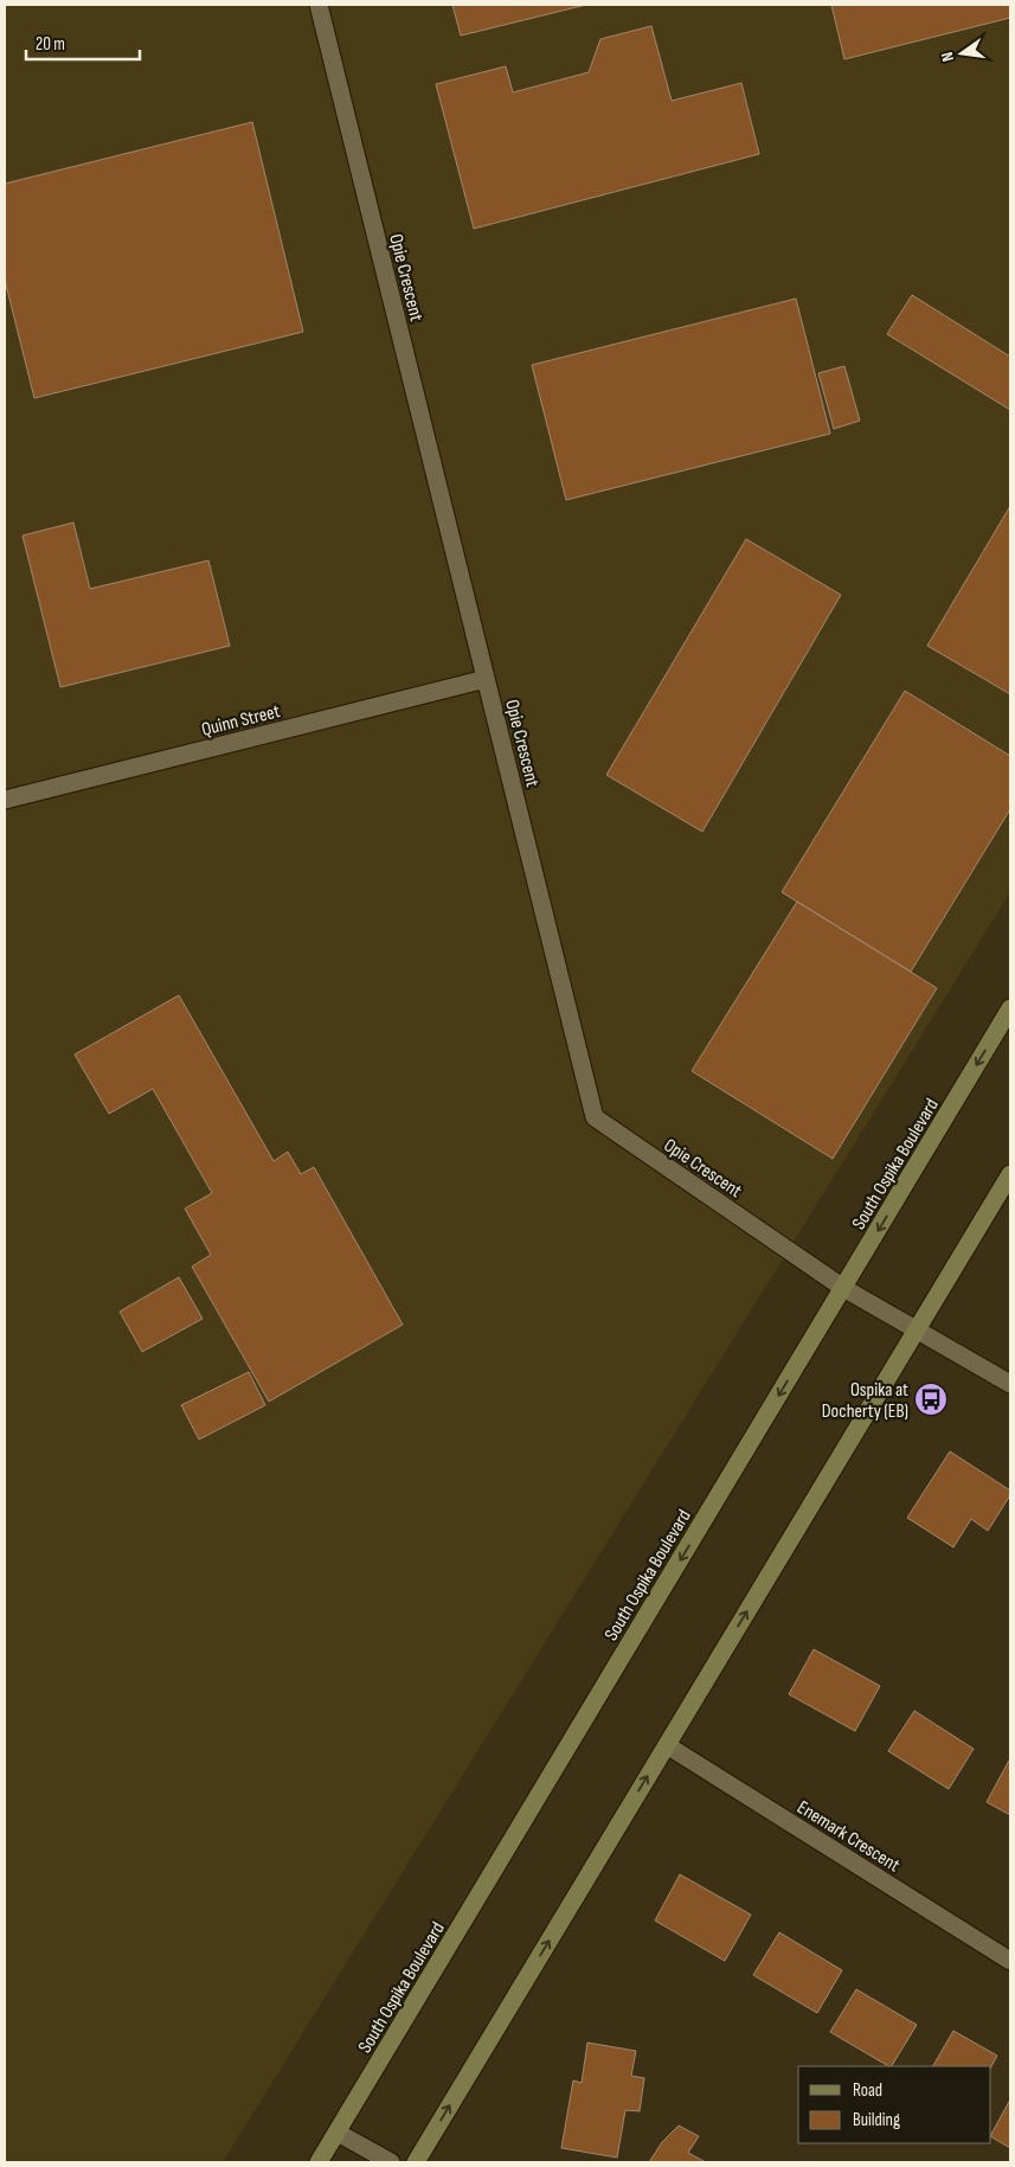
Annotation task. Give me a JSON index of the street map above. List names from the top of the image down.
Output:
{
  "streets": {
    "main road": ["South Ospika Boulevard"],
    "street": ["Opie Crescent", "Quinn Street", "Enemark Crescent"]
  },
  "crossings": [
    ["Opie Crescent", "Quinn Street"],
    ["Opie Crescent", "South Ospika Boulevard"]
  ],
  "places": {
    "bus stop": ["Ospika at Docherty (EB)"]
  },
  "legend": ["Road", "Building"],
  "scale_bar": "20 m",
  "north": "left"
}
